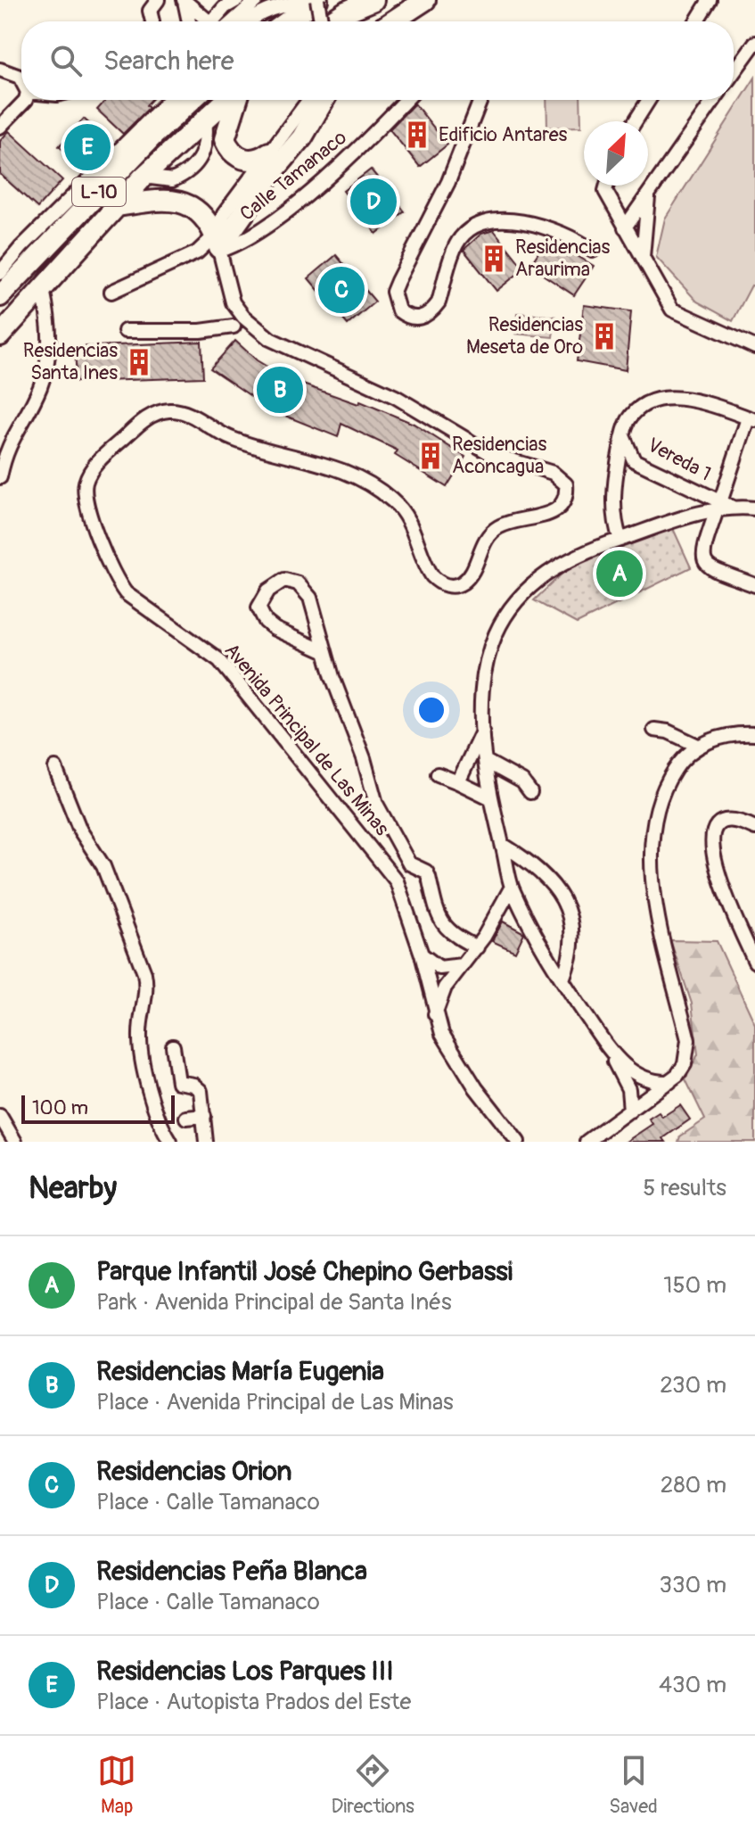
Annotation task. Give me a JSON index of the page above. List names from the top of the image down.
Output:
{
  "streets": {
    "highway": ["L-10"],
    "street": ["Calle Tamanaco", "Vereda 1", "Avenida Principal de Las Minas"]
  },
  "crossings": [
    ["Calle Tamanaco", "Avenida Principal de Las Minas"]
  ],
  "places": {
    "building": [
      "Edificio Antares",
      "Residencias Araurima",
      "Residencias Meseta de Oro",
      "Residencias Santa Ines",
      "Residencias Aconcagua"
    ]
  },
  "scale_bar": "100 m",
  "north": "top right",
  "page": {
    "search": "Search here",
    "pins": [
      "E",
      "D",
      "C",
      "B",
      "A"
    ],
    "scale": "100 m",
    "heading": ["Nearby", "5 results"],
    "list": [
      {
        "mark": "A",
        "name": "Parque Infantil José Chepino Gerbassi",
        "note": "Park · Avenida Principal de Santa Inés",
        "value": "150 m"
      },
      {
        "mark": "B",
        "name": "Residencias María Eugenia",
        "note": "Place · Avenida Principal de Las Minas",
        "value": "230 m"
      },
      {
        "mark": "C",
        "name": "Residencias Orion",
        "note": "Place · Calle Tamanaco",
        "value": "280 m"
      },
      {
        "mark": "D",
        "name": "Residencias Peña Blanca",
        "note": "Place · Calle Tamanaco",
        "value": "330 m"
      },
      {
        "mark": "E",
        "name": "Residencias Los Parques III",
        "note": "Place · Autopista Prados del Este",
        "value": "430 m"
      }
    ],
    "nav": ["Map", "Directions", "Saved"]
  }
}
